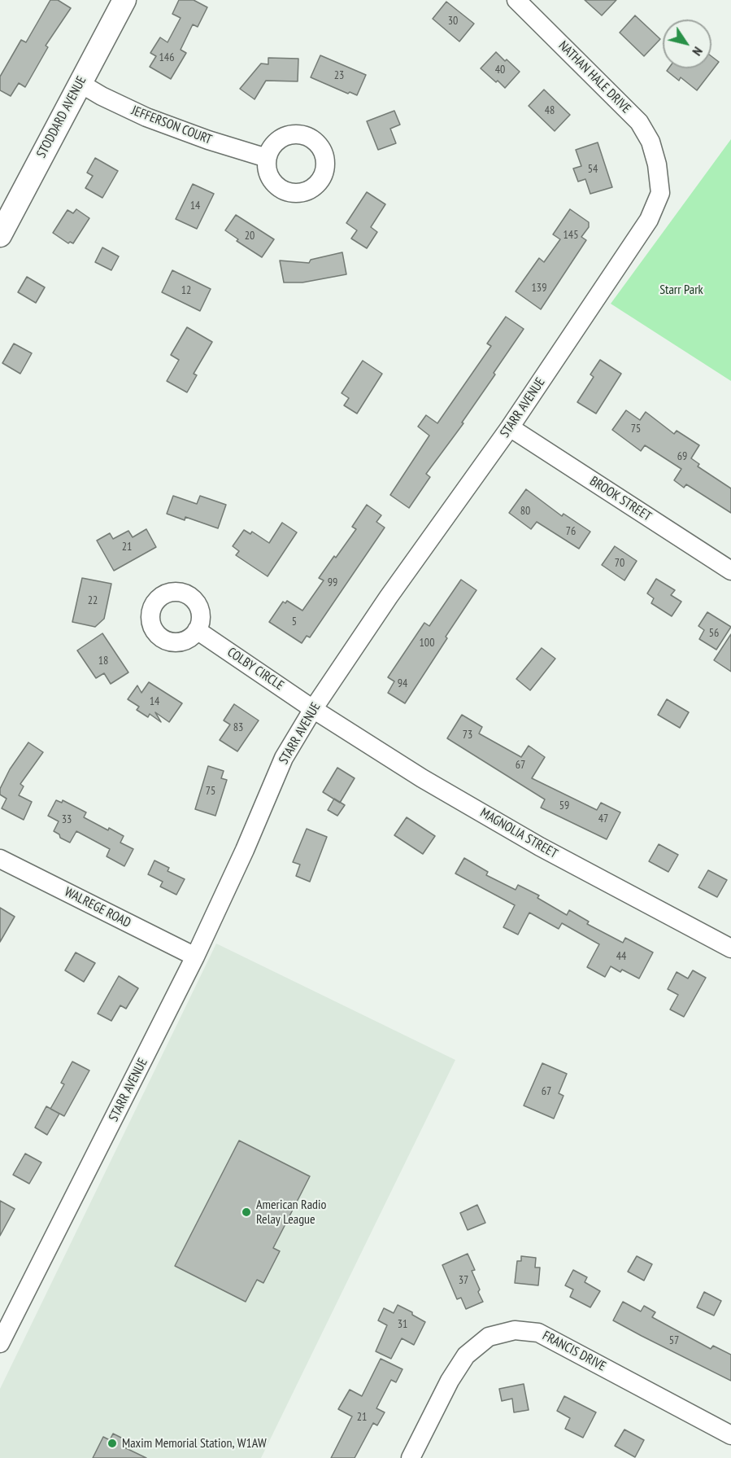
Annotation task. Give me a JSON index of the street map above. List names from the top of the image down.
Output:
{
  "streets": {
    "street": [
      "NATHAN HALE DRIVE",
      "STODDARD AVENUE",
      "JEFFERSON COURT",
      "STARR AVENUE",
      "BROOK STREET",
      "COLBY CIRCLE",
      "MAGNOLIA STREET",
      "WALREGE ROAD",
      "FRANCIS DRIVE"
    ]
  },
  "crossings": [
    ["NATHAN HALE DRIVE", "STARR AVENUE"],
    ["STODDARD AVENUE", "JEFFERSON COURT"],
    ["STARR AVENUE", "BROOK STREET"],
    ["STARR AVENUE", "COLBY CIRCLE"],
    ["STARR AVENUE", "MAGNOLIA STREET"],
    ["STARR AVENUE", "WALREGE ROAD"],
    ["COLBY CIRCLE", "MAGNOLIA STREET"]
  ],
  "parks": ["Starr Park"],
  "places": ["American Radio Relay League", "Maxim Memorial Station, W1AW"],
  "house_numbers": [
    "30",
    "146",
    "40",
    "23",
    "48",
    "54",
    "14",
    "145",
    "20",
    "139",
    "12",
    "75",
    "69",
    "80",
    "76",
    "21",
    "70",
    "99",
    "22",
    "5",
    "56",
    "100",
    "18",
    "94",
    "14",
    "83",
    "73",
    "67",
    "75",
    "59",
    "47",
    "33",
    "44",
    "67",
    "37",
    "31",
    "57",
    "21"
  ],
  "north": "bottom right"
}
